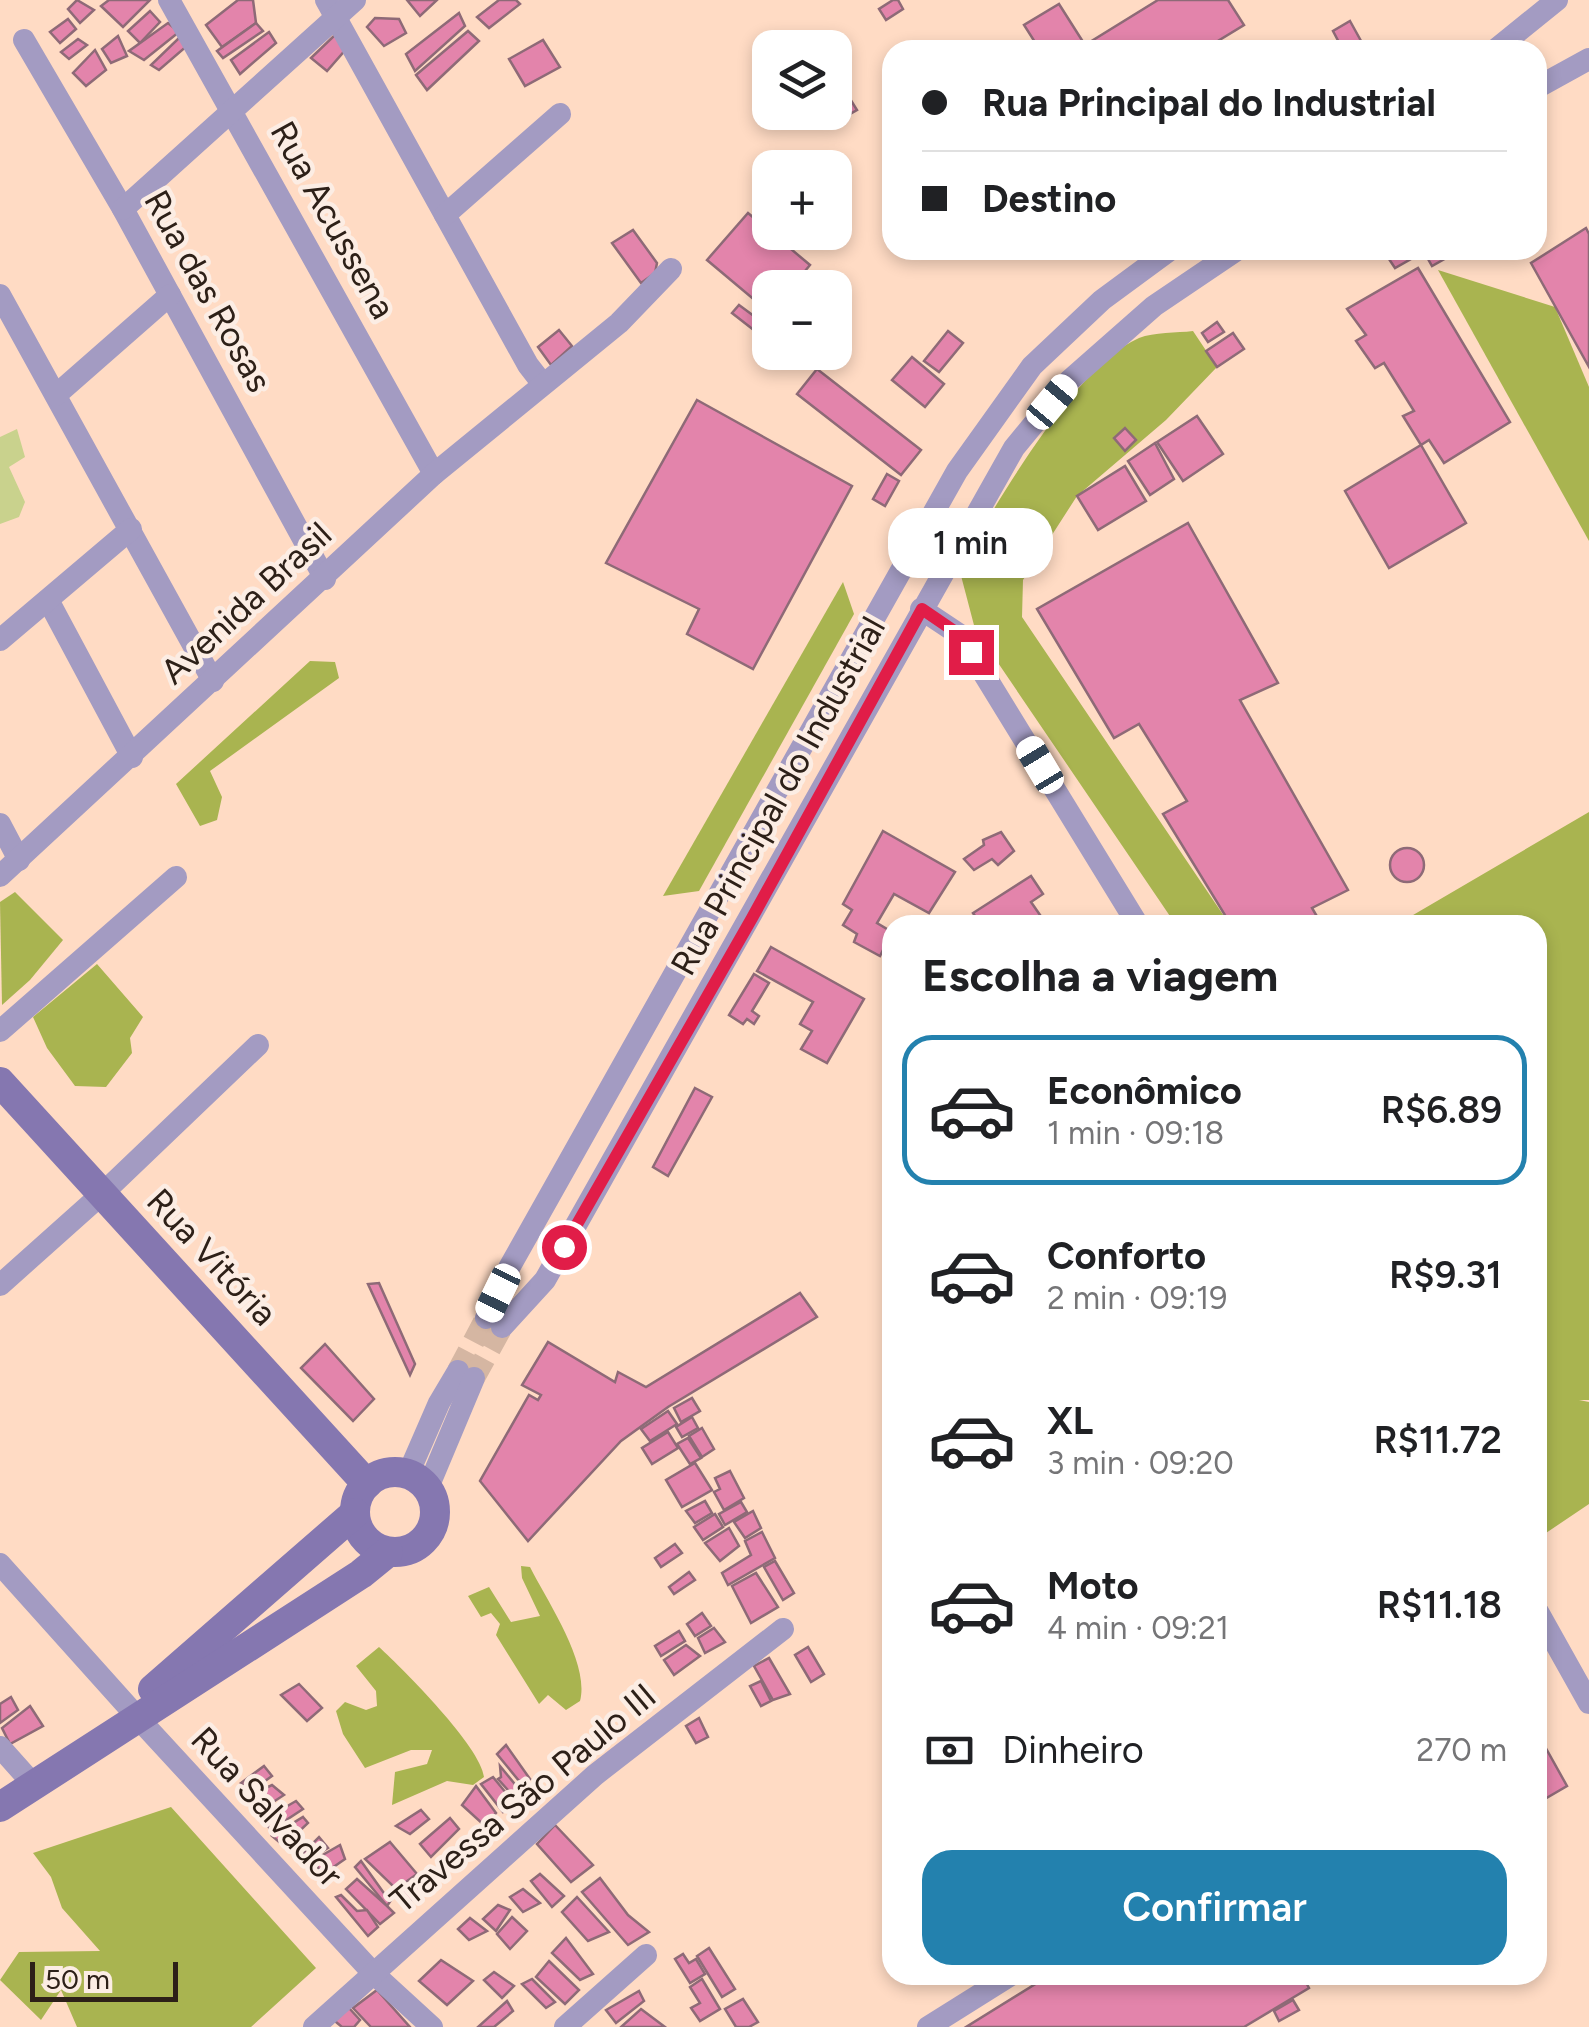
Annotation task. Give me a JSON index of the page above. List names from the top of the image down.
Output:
{
  "streets": {
    "main road": ["Rua Vitória"],
    "street": [
      "Rua Acussena",
      "Rua das Rosas",
      "Avenida Brasil",
      "Rua Principal do Industrial",
      "Travessa São Paulo III",
      "Rua Salvador"
    ]
  },
  "crossings": [
    ["Rua Acussena", "Avenida Brasil"],
    ["Rua das Rosas", "Avenida Brasil"],
    ["Travessa São Paulo III", "Rua Salvador"]
  ],
  "scale_bar": "50 m",
  "page": {
    "map_buttons": ["+", "−"],
    "banner": ["Rua Principal do Industrial", "Destino"],
    "bubble": "1 min",
    "heading": "Escolha a viagem",
    "list": [
      {
        "name": "Econômico",
        "note": "1 min · 09:18",
        "value": "R$6.89"
      },
      {
        "name": "Conforto",
        "note": "2 min · 09:19",
        "value": "R$9.31"
      },
      {
        "name": "XL",
        "note": "3 min · 09:20",
        "value": "R$11.72"
      },
      {
        "name": "Moto",
        "note": "4 min · 09:21",
        "value": "R$11.18"
      }
    ],
    "pay": ["Dinheiro", "270 m"],
    "buttons": "Confirmar",
    "scale": "50 m"
  }
}
